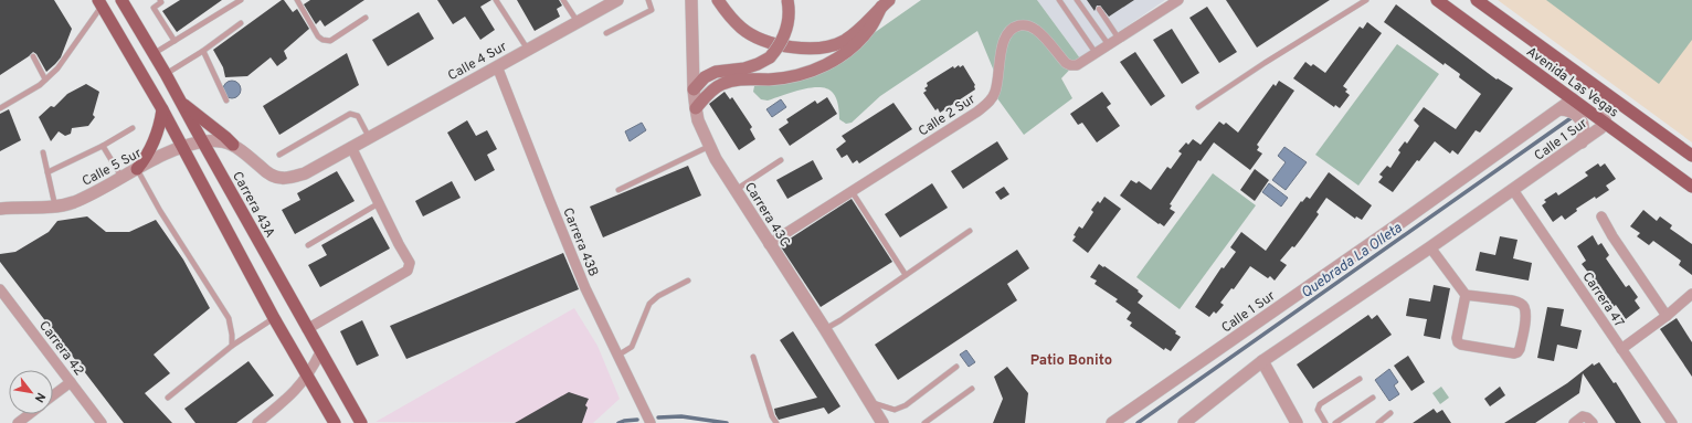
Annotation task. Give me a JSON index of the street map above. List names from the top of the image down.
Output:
{
  "streets": {
    "main road": ["Avenida Las Vegas", "Carrera 43A"],
    "street": [
      "Calle 4 Sur",
      "Calle 2 Sur",
      "Calle 1 Sur",
      "Calle 5 Sur",
      "Carrera 43C",
      "Carrera 43B",
      "Carrera 47",
      "Carrera 42"
    ]
  },
  "crossings": [
    ["Calle 4 Sur", "Calle 5 Sur"],
    ["Calle 4 Sur", "Carrera 43B"],
    ["Avenida Las Vegas", "Calle 1 Sur"],
    ["Calle 2 Sur", "Carrera 43C"],
    ["Calle 1 Sur", "Carrera 47"],
    ["Calle 5 Sur", "Carrera 43A"]
  ],
  "districts": ["Patio Bonito"],
  "water": ["Quebrada La Olleta"],
  "north": "bottom right"
}
